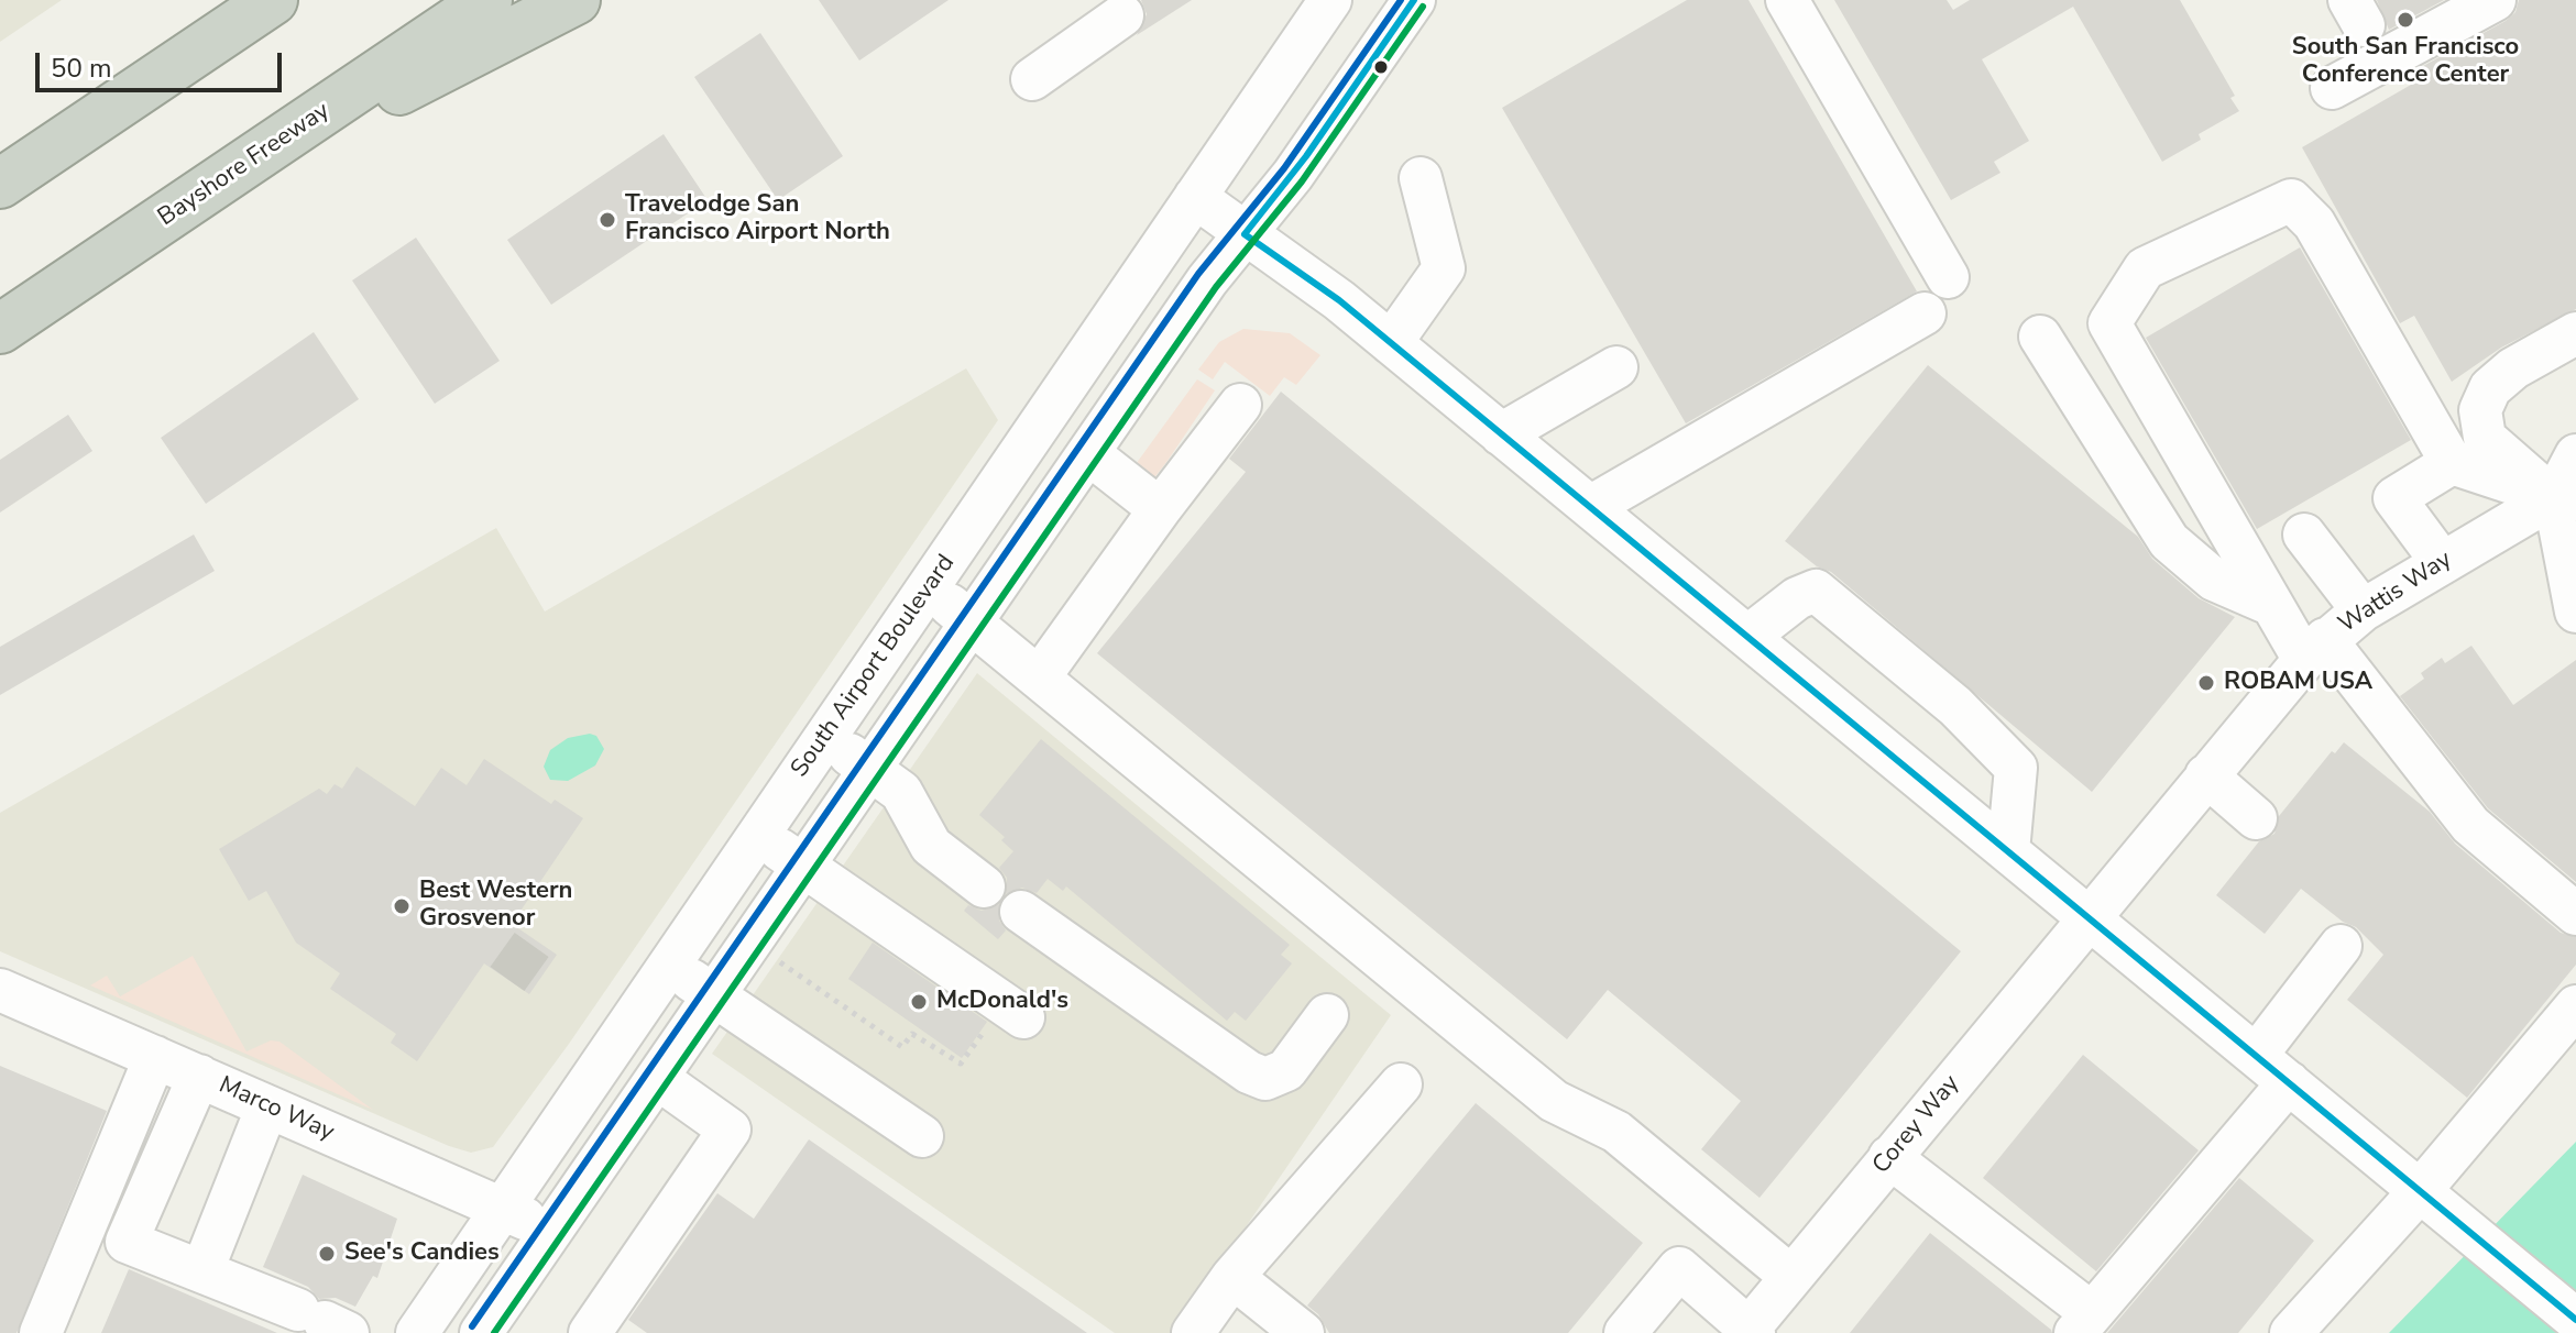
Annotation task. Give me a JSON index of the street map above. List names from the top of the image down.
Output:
{
  "streets": {
    "highway": ["Bayshore Freeway"],
    "street": [
      "Wattis Way",
      "South Airport Boulevard",
      "Marco Way",
      "Corey Way"
    ]
  },
  "crossings": [
    ["Wattis Way", "Corey Way"],
    ["South Airport Boulevard", "Marco Way"]
  ],
  "places": [
    "South San Francisco Conference Center",
    "Travelodge San Francisco Airport North",
    "ROBAM USA",
    "Best Western Grosvenor",
    "McDonald's",
    "See's Candies"
  ],
  "scale_bar": "50 m"
}
